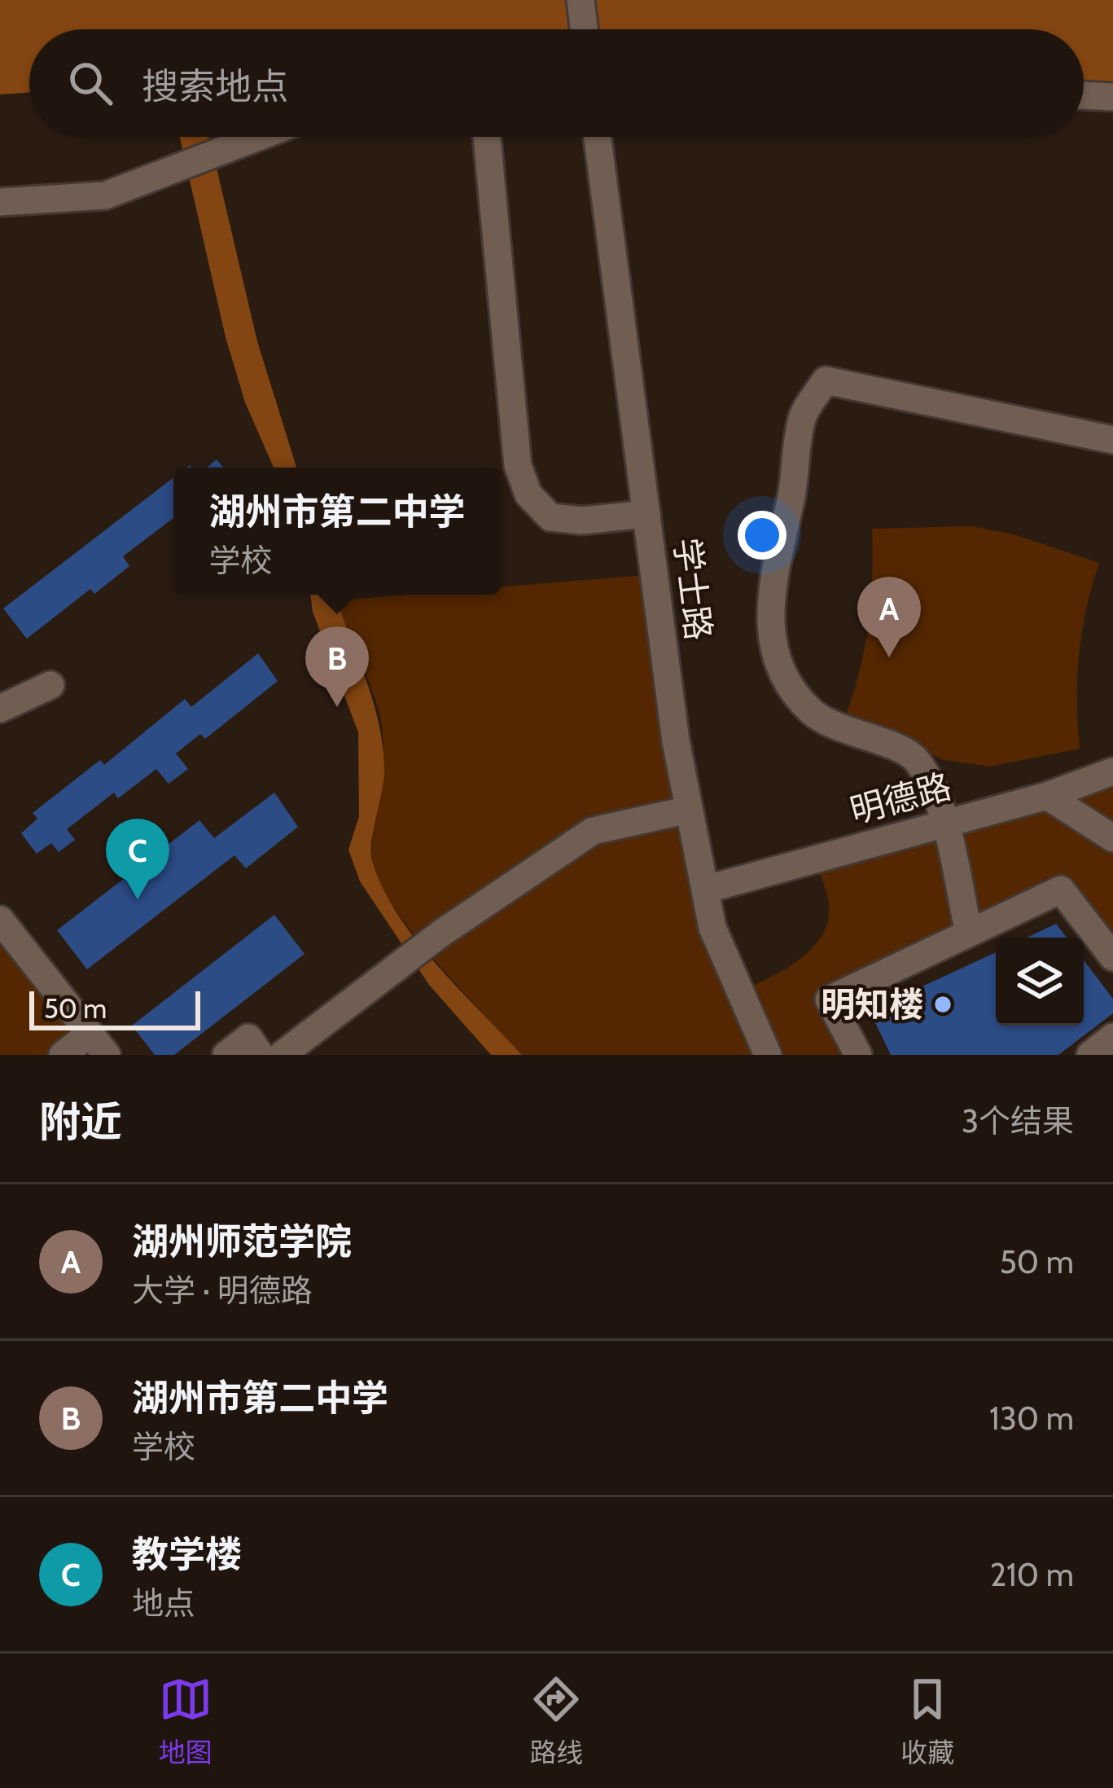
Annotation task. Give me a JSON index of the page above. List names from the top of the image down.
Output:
{
  "streets": {
    "street": ["学士路", "明德路"]
  },
  "crossings": [
    ["学士路", "明德路"]
  ],
  "places": ["明知楼"],
  "scale_bar": "50 m",
  "page": {
    "search": "搜索地点",
    "popup": ["湖州市第二中学", "学校"],
    "pins": ["A", "B", "C"],
    "scale": "50 m",
    "heading": ["附近", "3个结果"],
    "list": [
      {
        "mark": "A",
        "name": "湖州师范学院",
        "note": "大学 · 明德路",
        "value": "50 m"
      },
      {
        "mark": "B",
        "name": "湖州市第二中学",
        "note": "学校",
        "value": "130 m"
      },
      {
        "mark": "C",
        "name": "教学楼",
        "note": "地点",
        "value": "210 m"
      }
    ],
    "nav": ["地图", "路线", "收藏"]
  }
}
